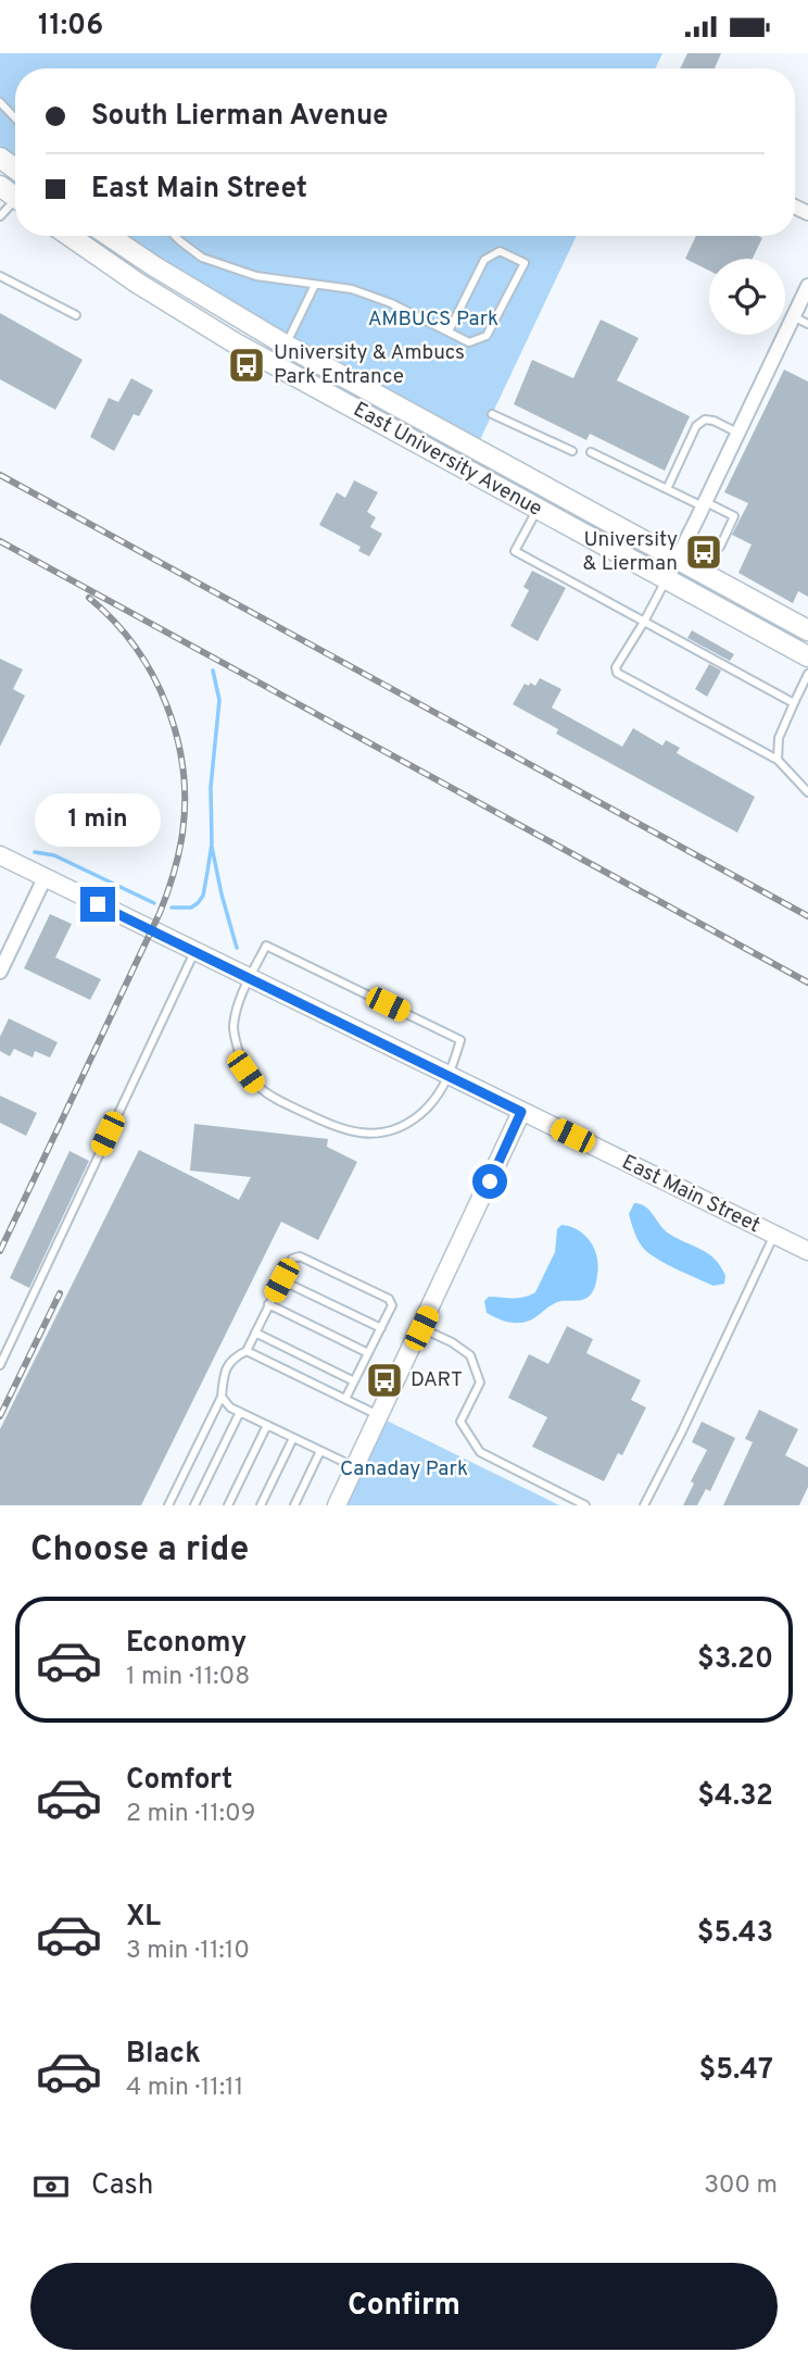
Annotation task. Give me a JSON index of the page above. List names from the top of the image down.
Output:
{
  "streets": {
    "main road": ["East University Avenue", "East Main Street"]
  },
  "parks": ["AMBUCS Park", "Canaday Park"],
  "places": {
    "bus stop": ["University & Ambucs Park Entrance", "University & Lierman", "DART"]
  },
  "page": {
    "status": "11:06",
    "banner": ["South Lierman Avenue", "East Main Street"],
    "bubble": "1 min",
    "heading": "Choose a ride",
    "list": [
      {
        "name": "Economy",
        "note": "1 min · 11:08",
        "value": "$3.20"
      },
      {
        "name": "Comfort",
        "note": "2 min · 11:09",
        "value": "$4.32"
      },
      {
        "name": "XL",
        "note": "3 min · 11:10",
        "value": "$5.43"
      },
      {
        "name": "Black",
        "note": "4 min · 11:11",
        "value": "$5.47"
      }
    ],
    "pay": ["Cash", "300 m"],
    "buttons": "Confirm"
  }
}
